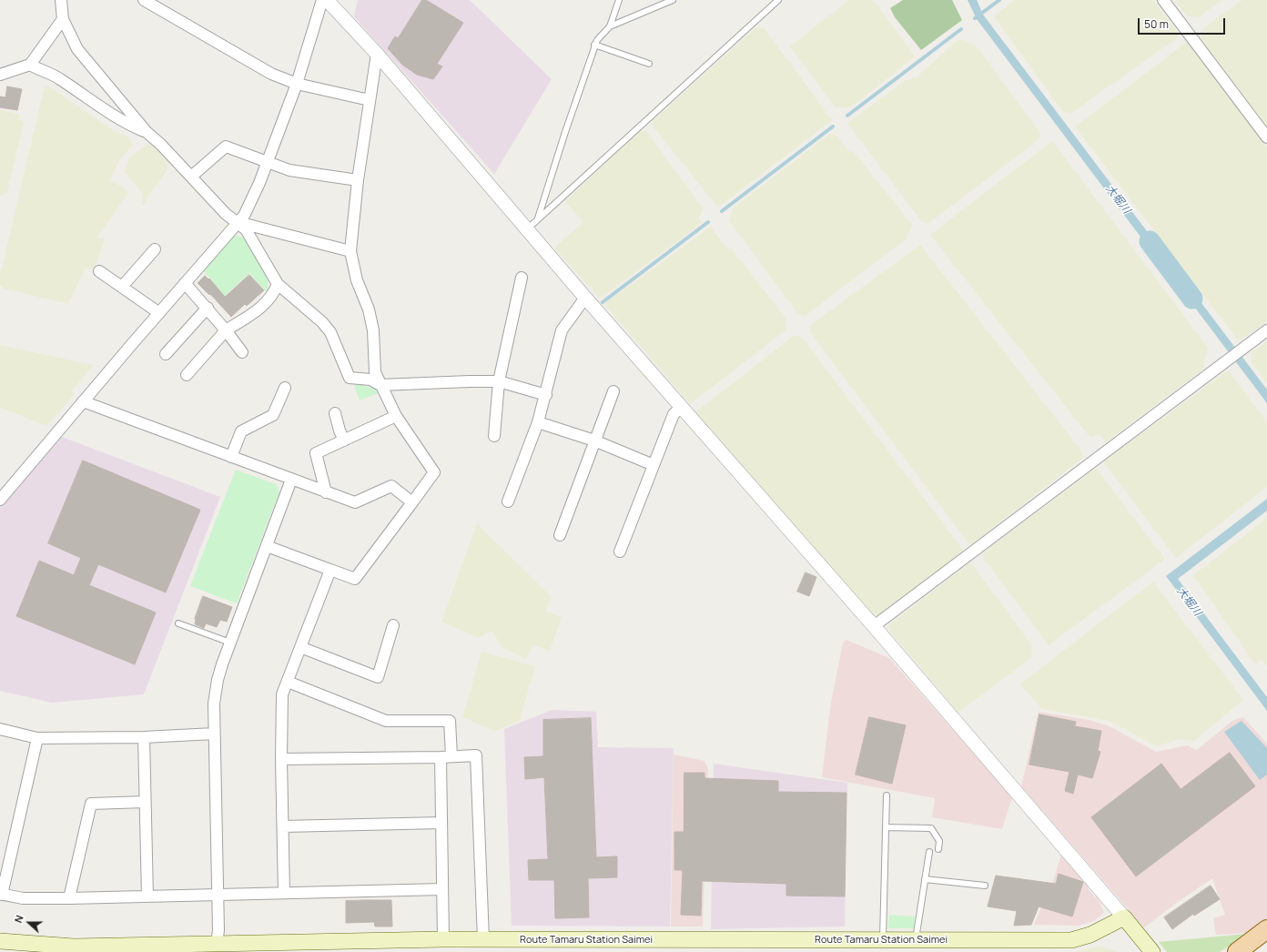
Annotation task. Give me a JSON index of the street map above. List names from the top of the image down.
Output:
{
  "streets": {
    "main road": ["Route Tamaru Station Saimei"]
  },
  "water": ["大堀川"],
  "scale_bar": "50 m",
  "north": "left"
}
